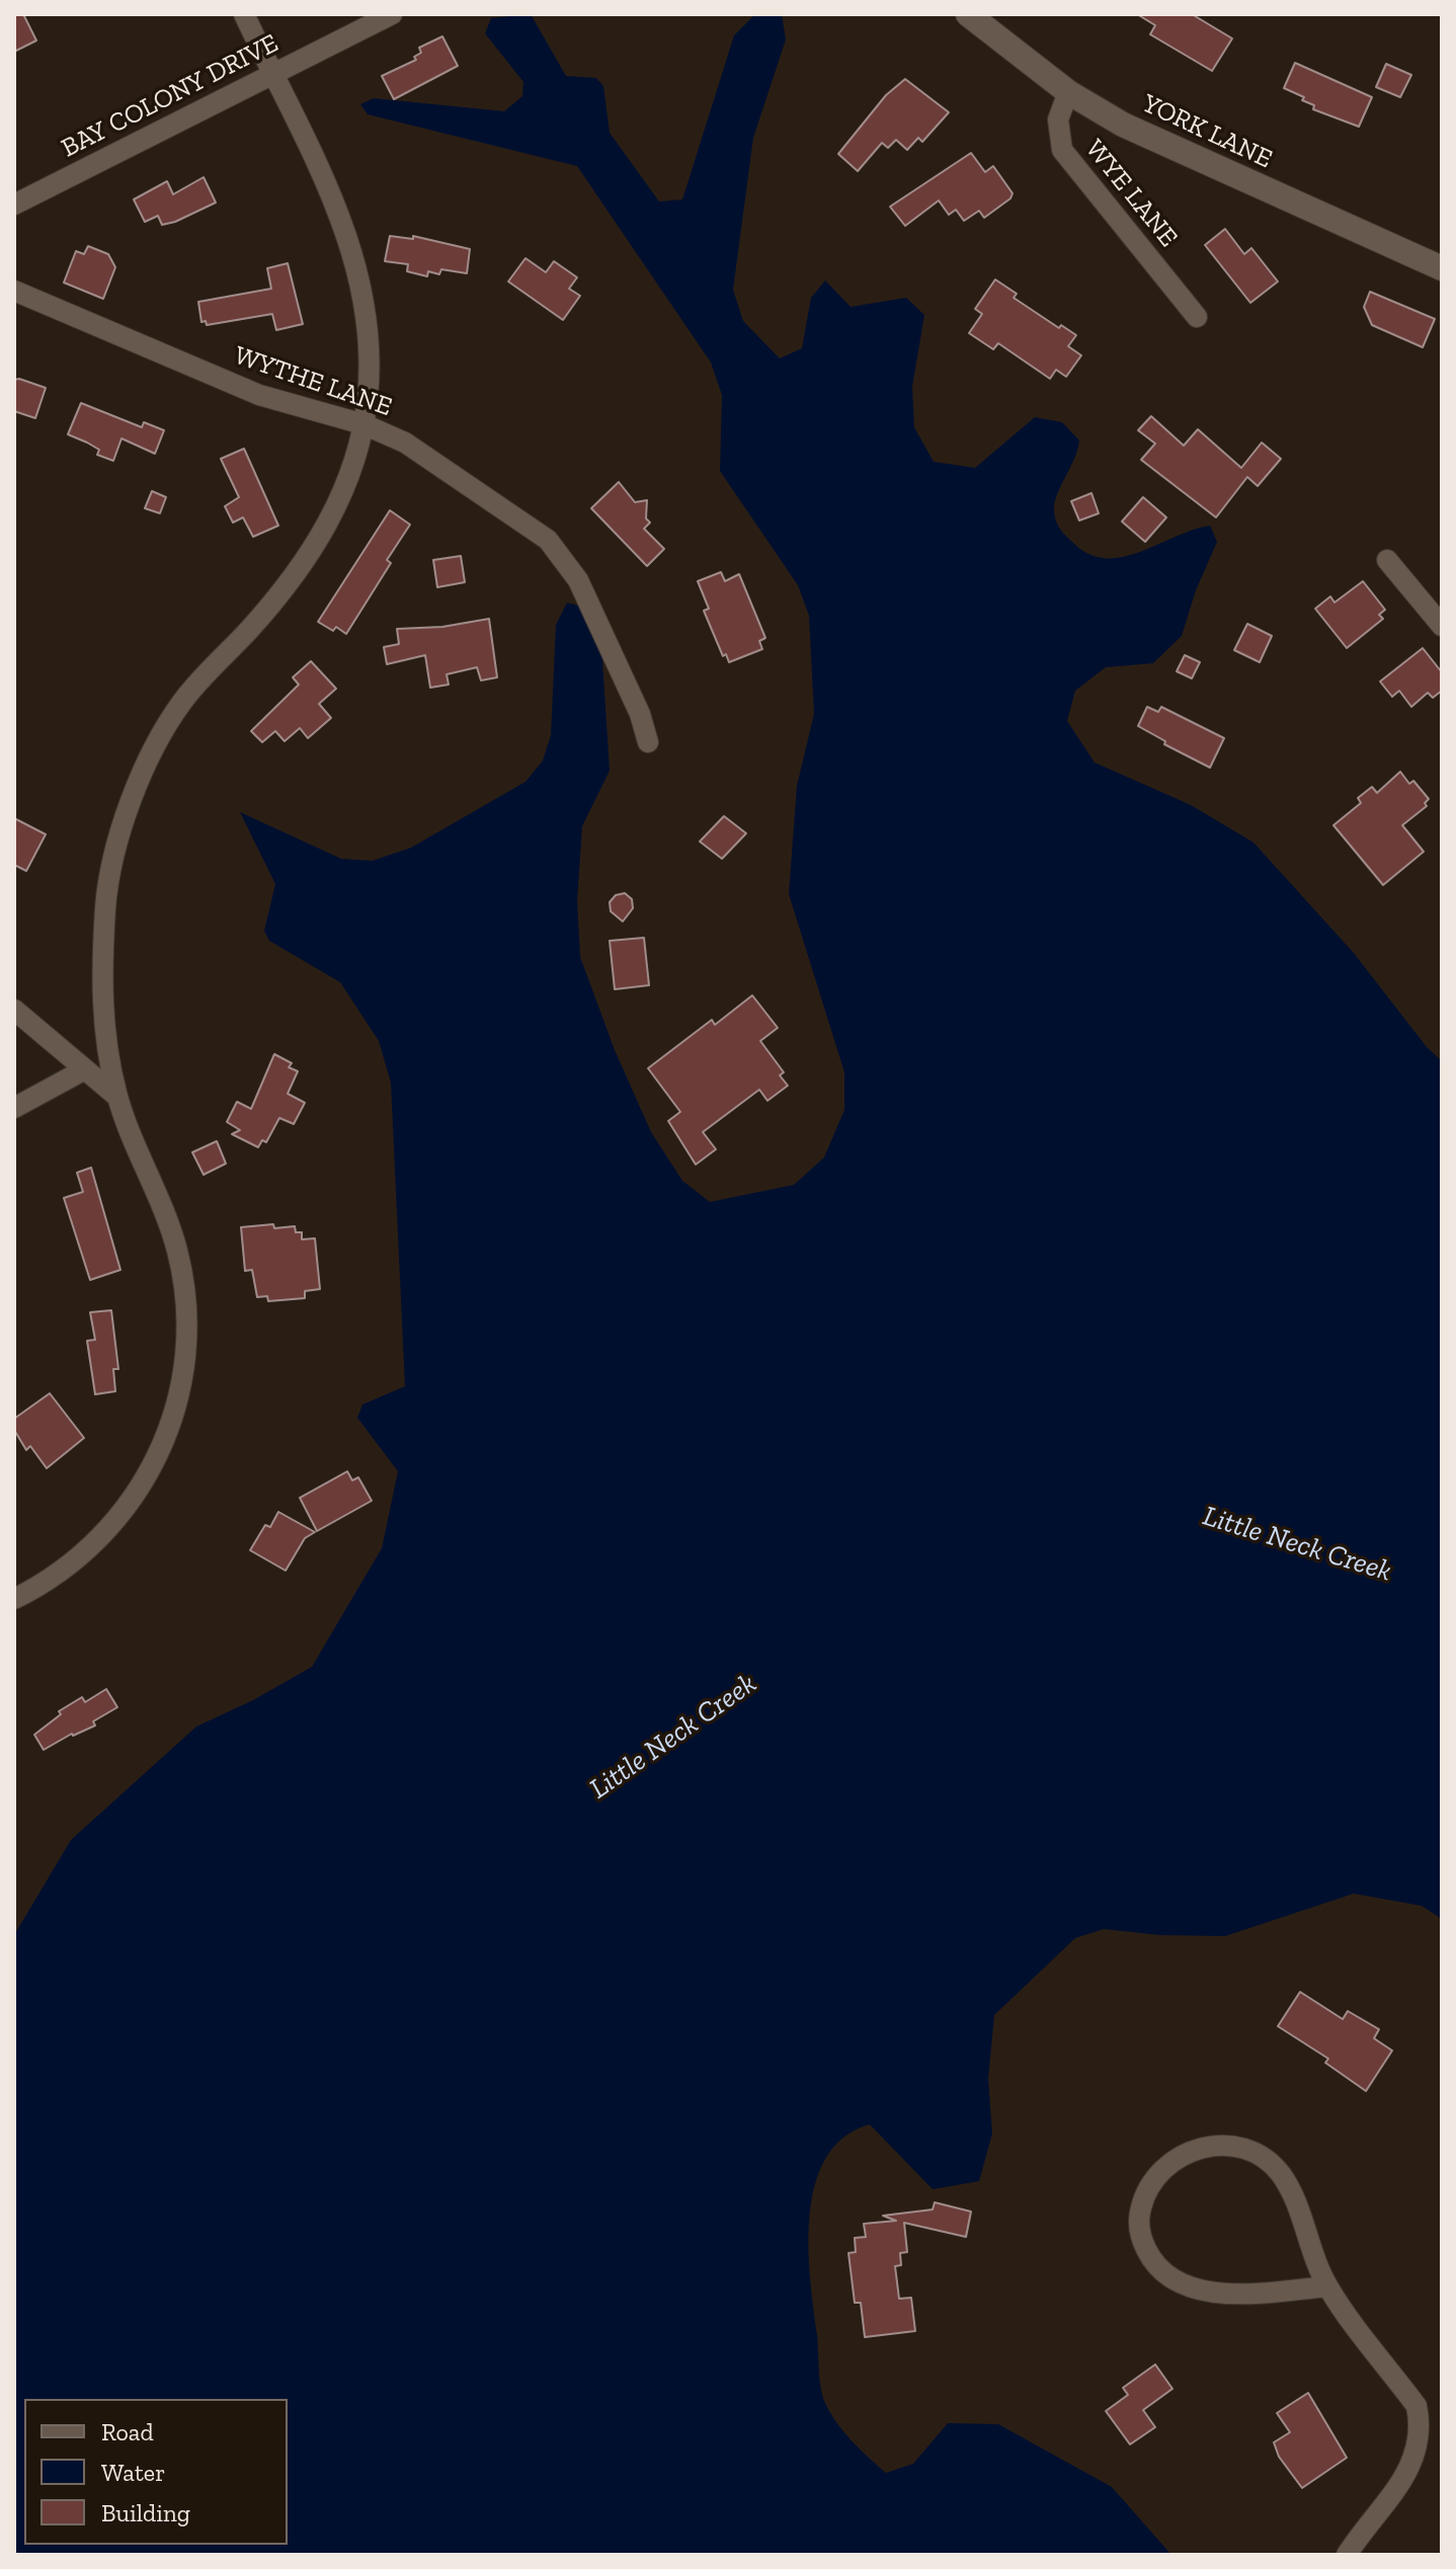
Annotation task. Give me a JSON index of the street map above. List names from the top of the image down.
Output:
{
  "streets": {
    "street": [
      "BAY COLONY DRIVE",
      "YORK LANE",
      "WYE LANE",
      "WYTHE LANE"
    ]
  },
  "crossings": [
    ["YORK LANE", "WYE LANE"]
  ],
  "water": ["Little Neck Creek"],
  "legend": ["Road", "Water", "Building"]
}
